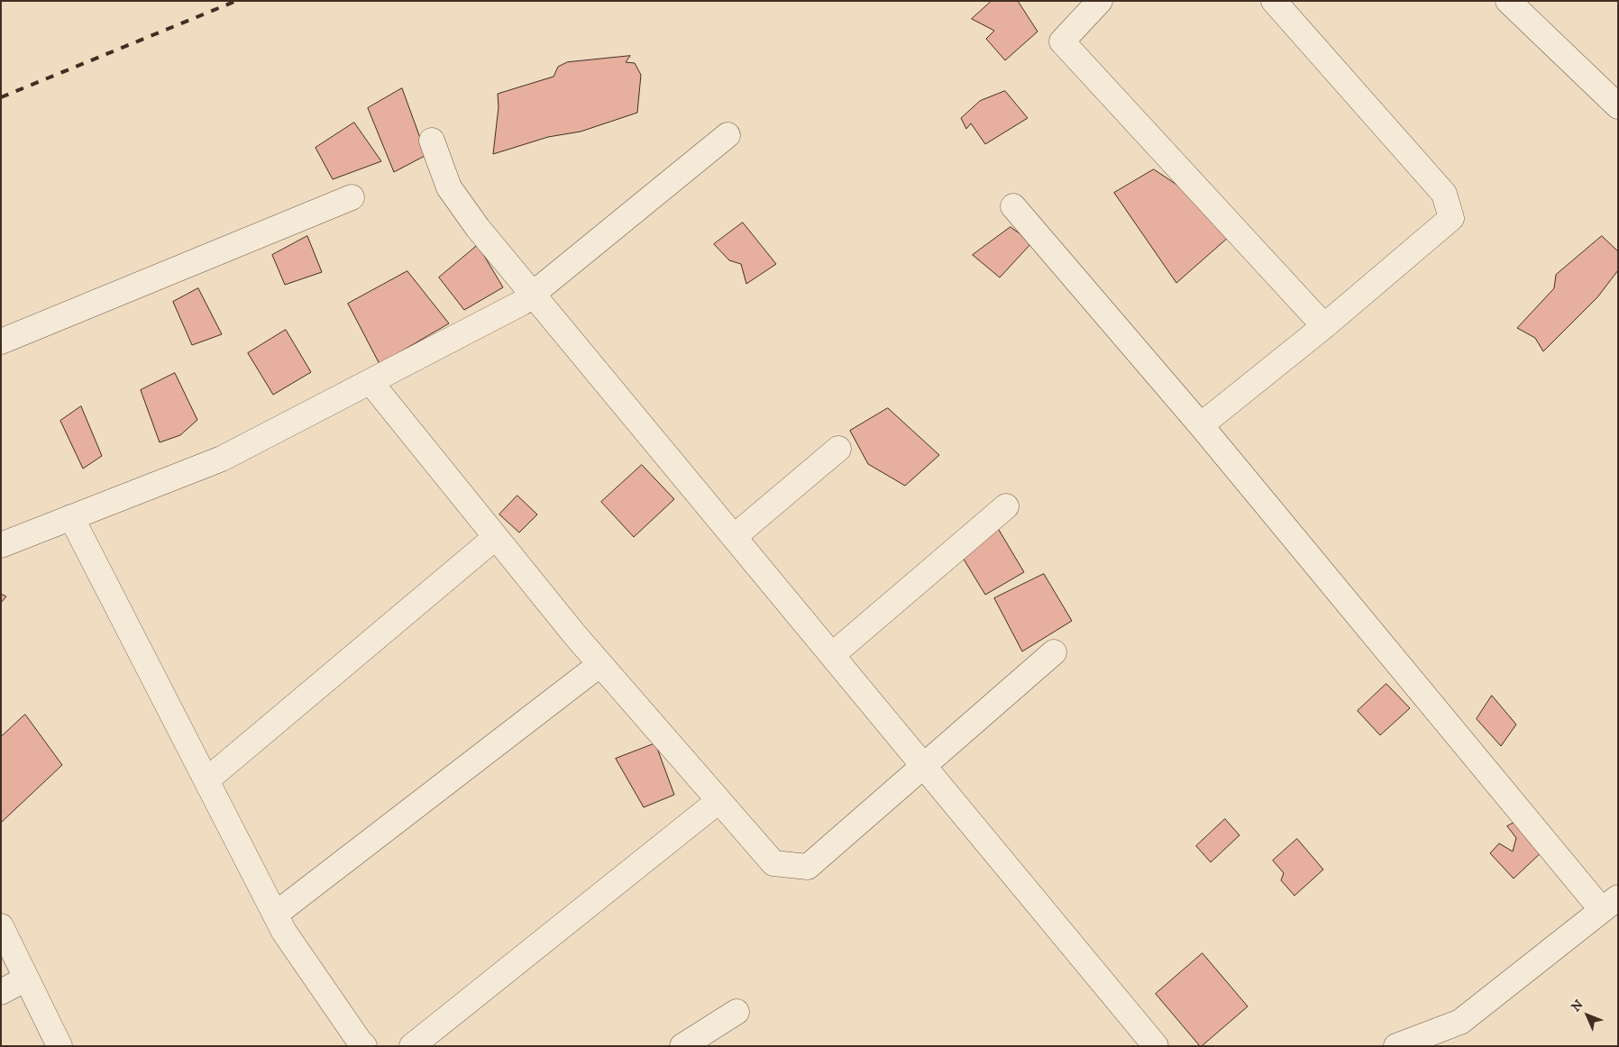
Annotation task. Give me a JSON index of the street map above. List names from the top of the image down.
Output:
{
  "north": "top left"
}
